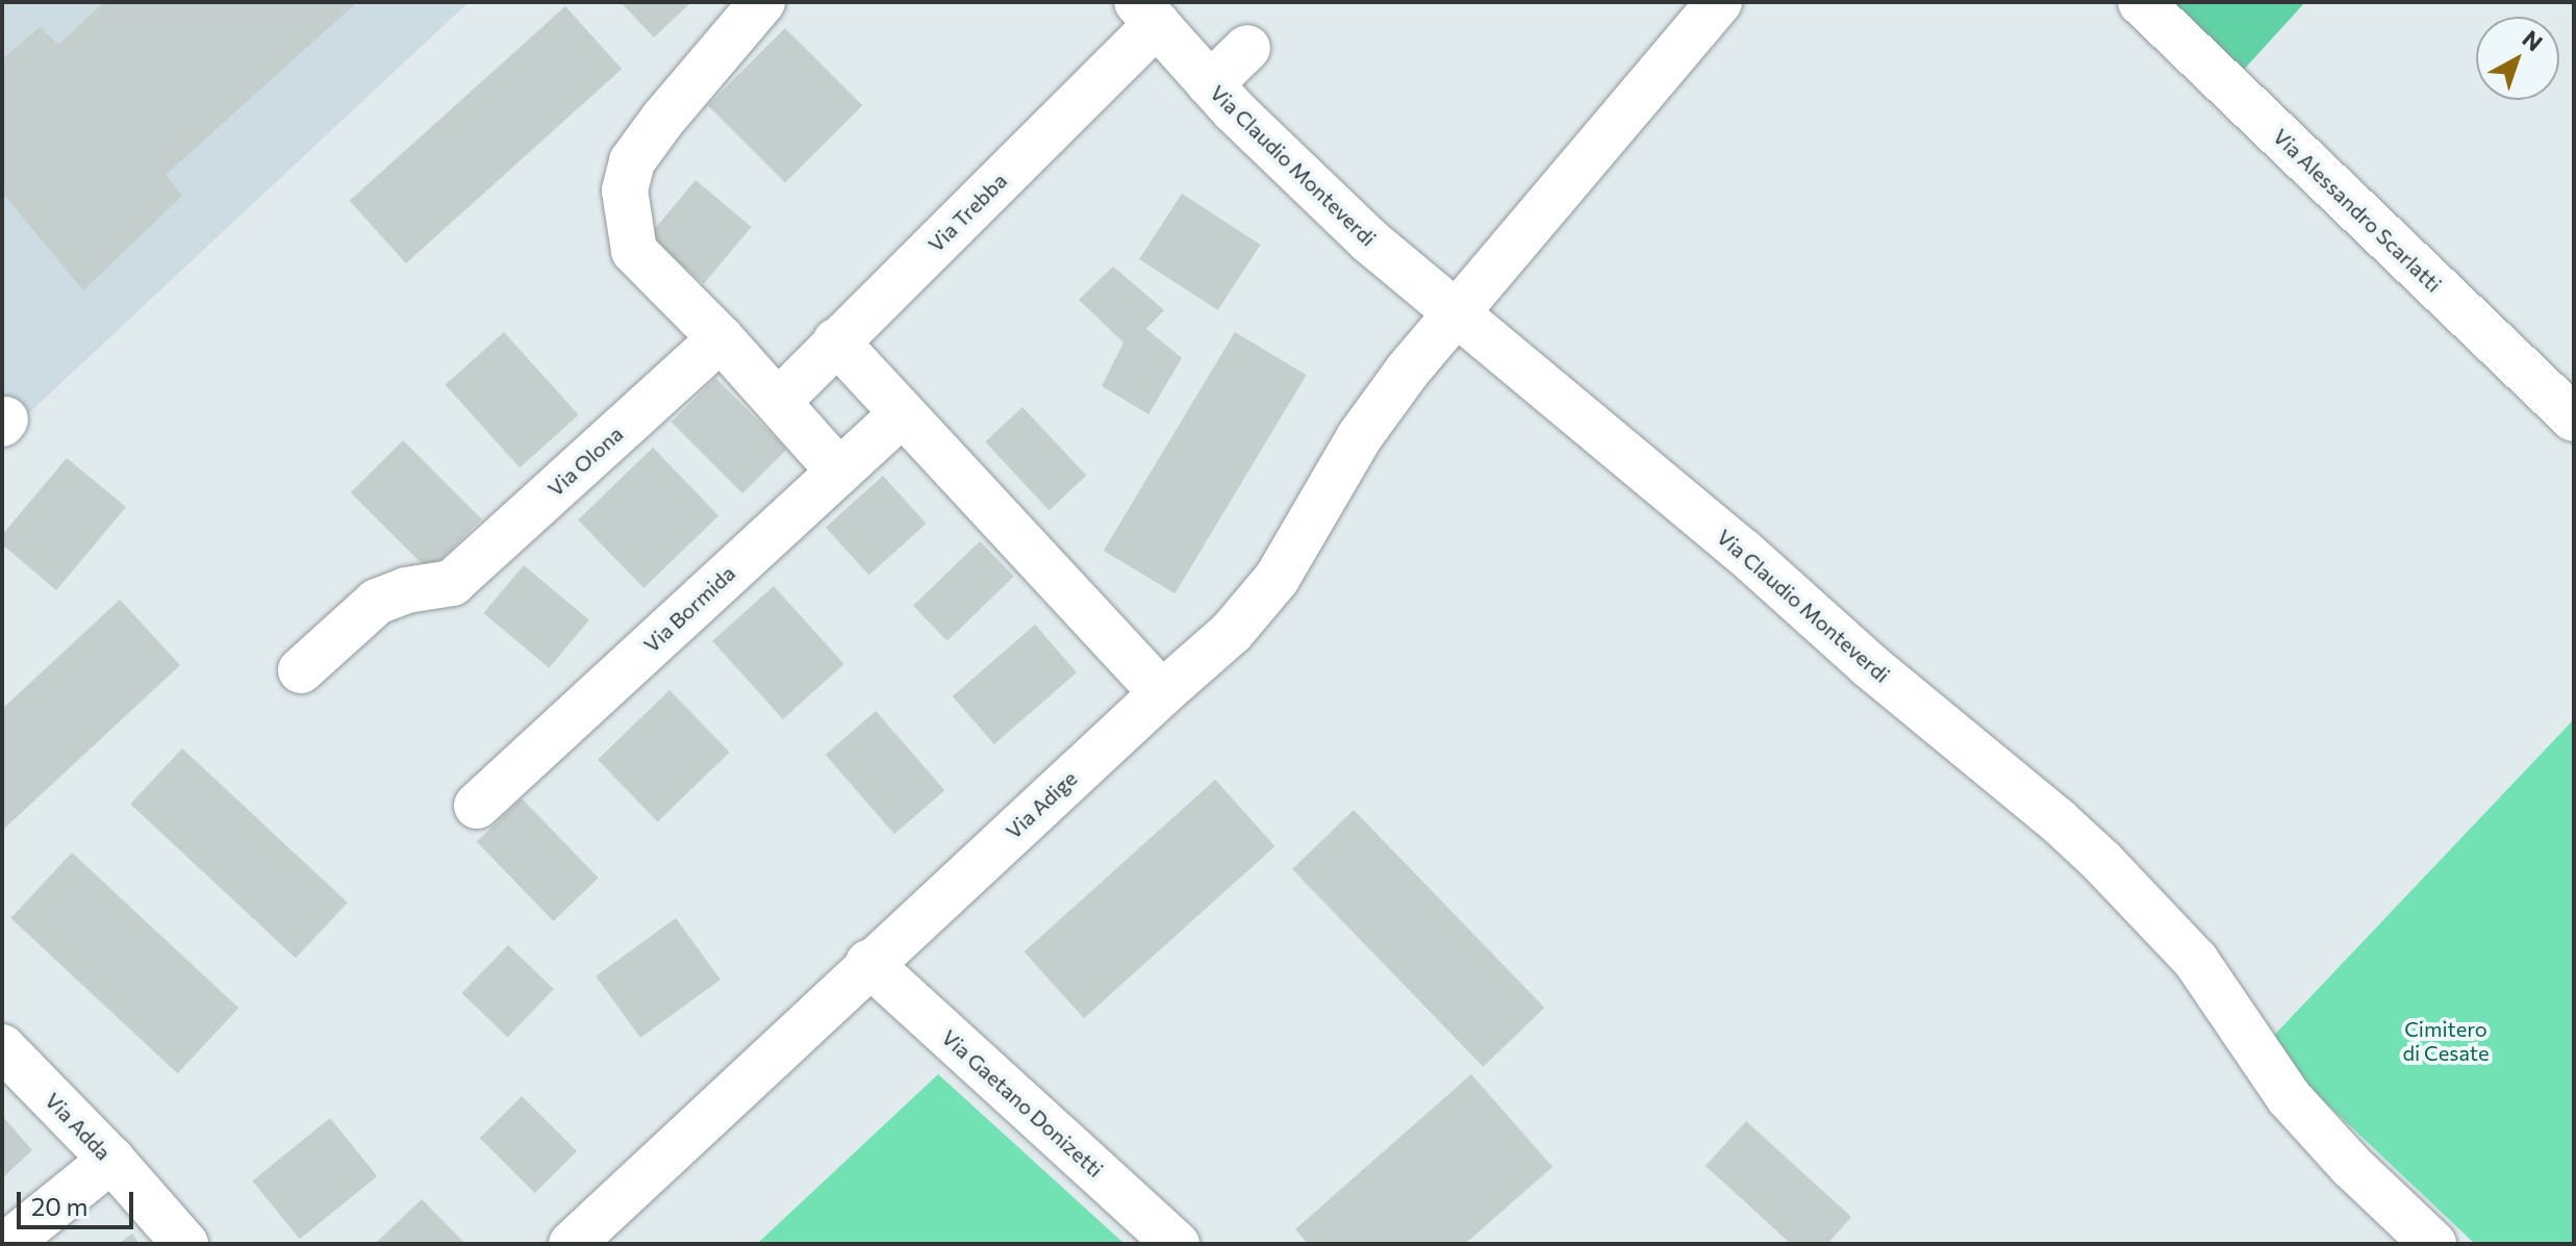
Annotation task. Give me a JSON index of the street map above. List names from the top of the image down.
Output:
{
  "streets": {
    "street": [
      "Via Claudio Monteverdi",
      "Via Alessandro Scarlatti",
      "Via Trebba",
      "Via Olona",
      "Via Bormida",
      "Via Adige",
      "Via Gaetano Donizetti",
      "Via Adda"
    ]
  },
  "crossings": [
    ["Via Claudio Monteverdi", "Via Trebba"],
    ["Via Claudio Monteverdi", "Via Adige"],
    ["Via Adige", "Via Gaetano Donizetti"]
  ],
  "parks": ["Cimitero di Cesate"],
  "scale_bar": "20 m",
  "north": "top right"
}
